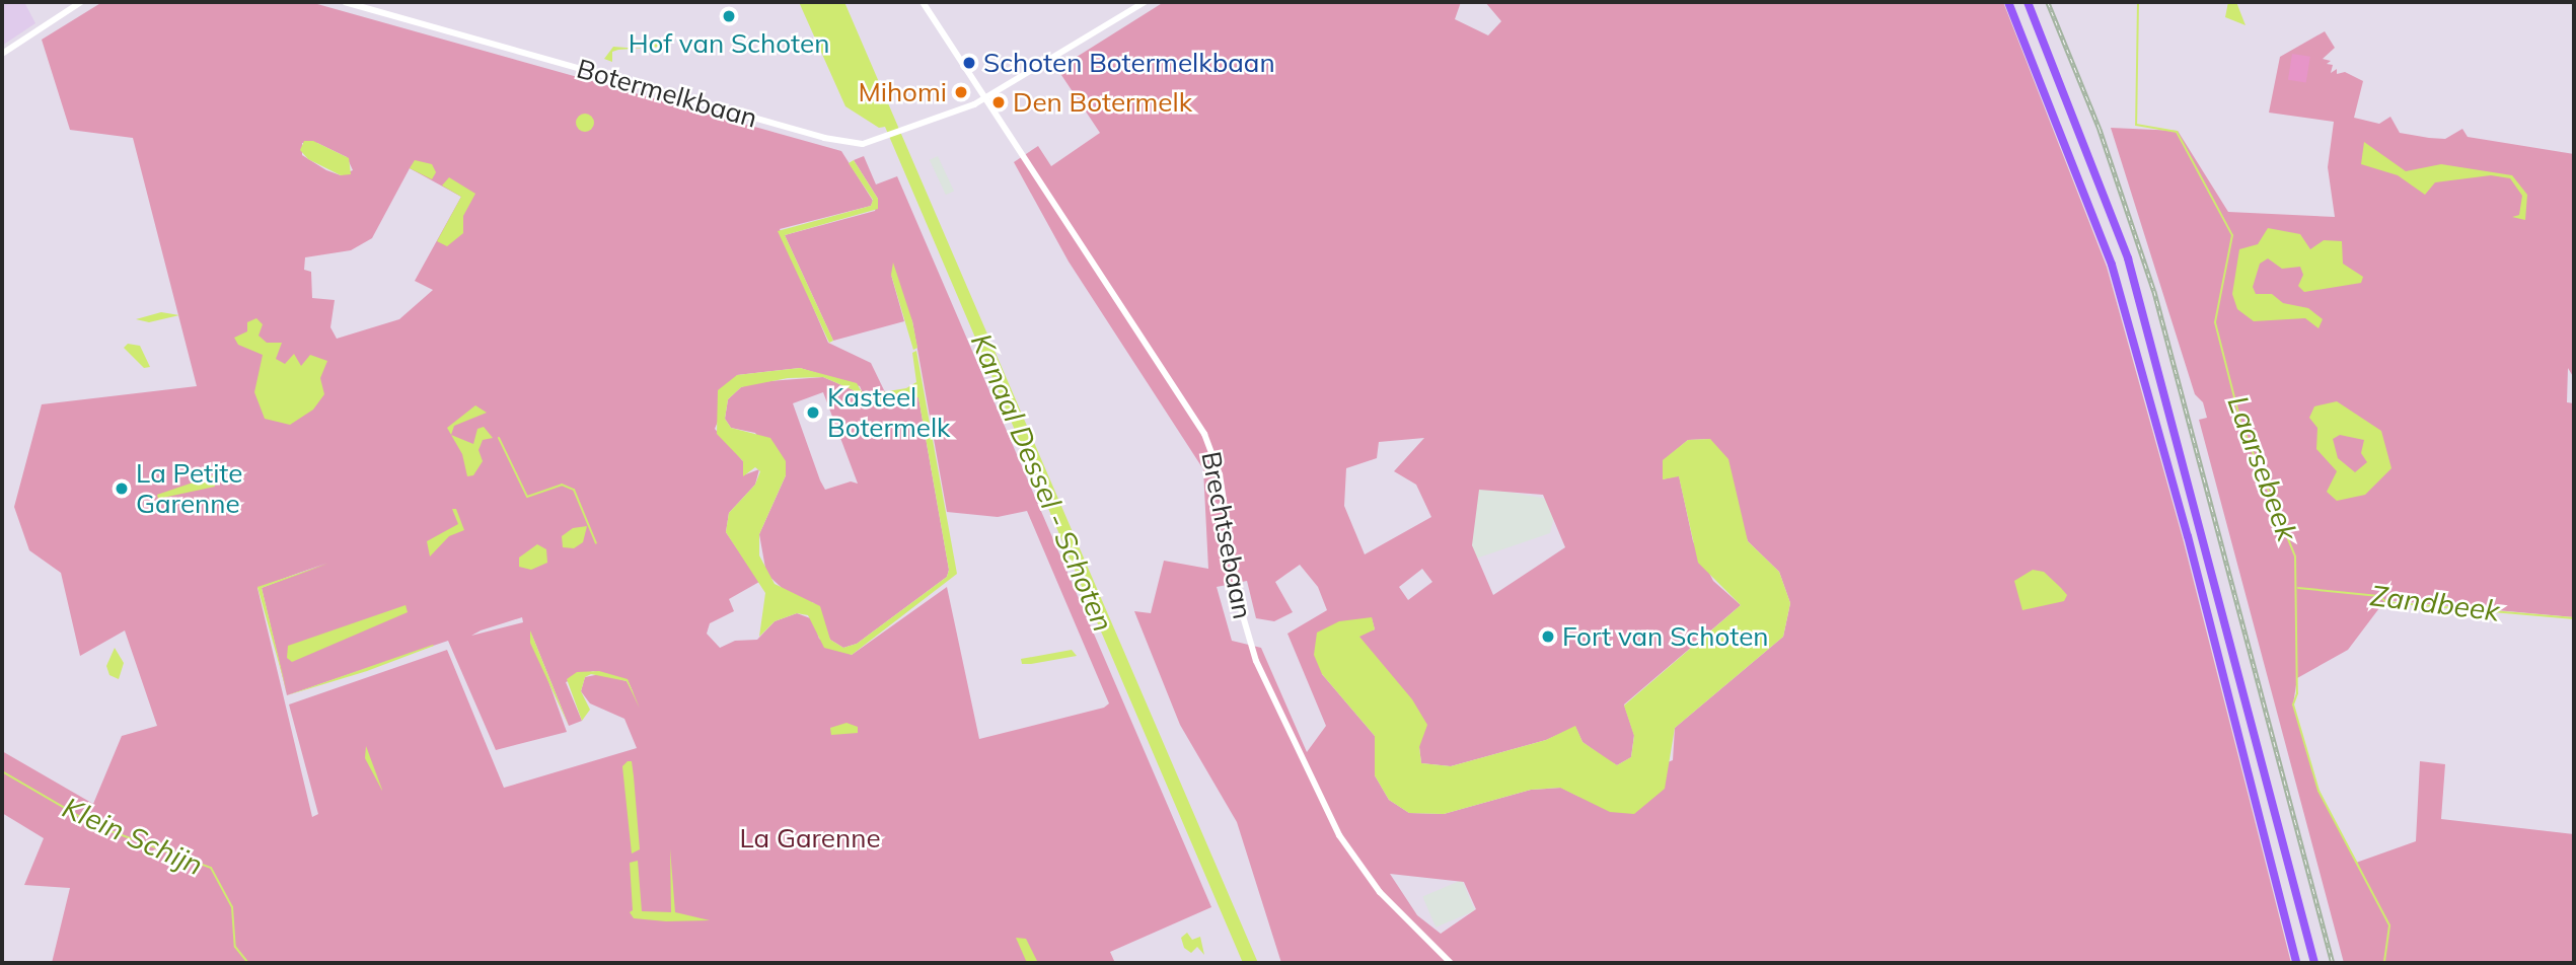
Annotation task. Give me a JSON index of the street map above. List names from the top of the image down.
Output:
{
  "streets": {
    "main road": ["Botermelkbaan", "Brechtsebaan"]
  },
  "crossings": [
    ["Botermelkbaan", "Brechtsebaan"]
  ],
  "water": [
    "Laarsebeek",
    "Kanaal Dessel - Schoten",
    "Zandbeek",
    "Klein Schijn"
  ],
  "parks": ["La Garenne"],
  "places": [
    "Hof van Schoten",
    "Schoten Botermelkbaan",
    "Mihomi",
    "Den Botermelk",
    "Kasteel Botermelk",
    "La Petite Garenne",
    "Fort van Schoten"
  ]
}
